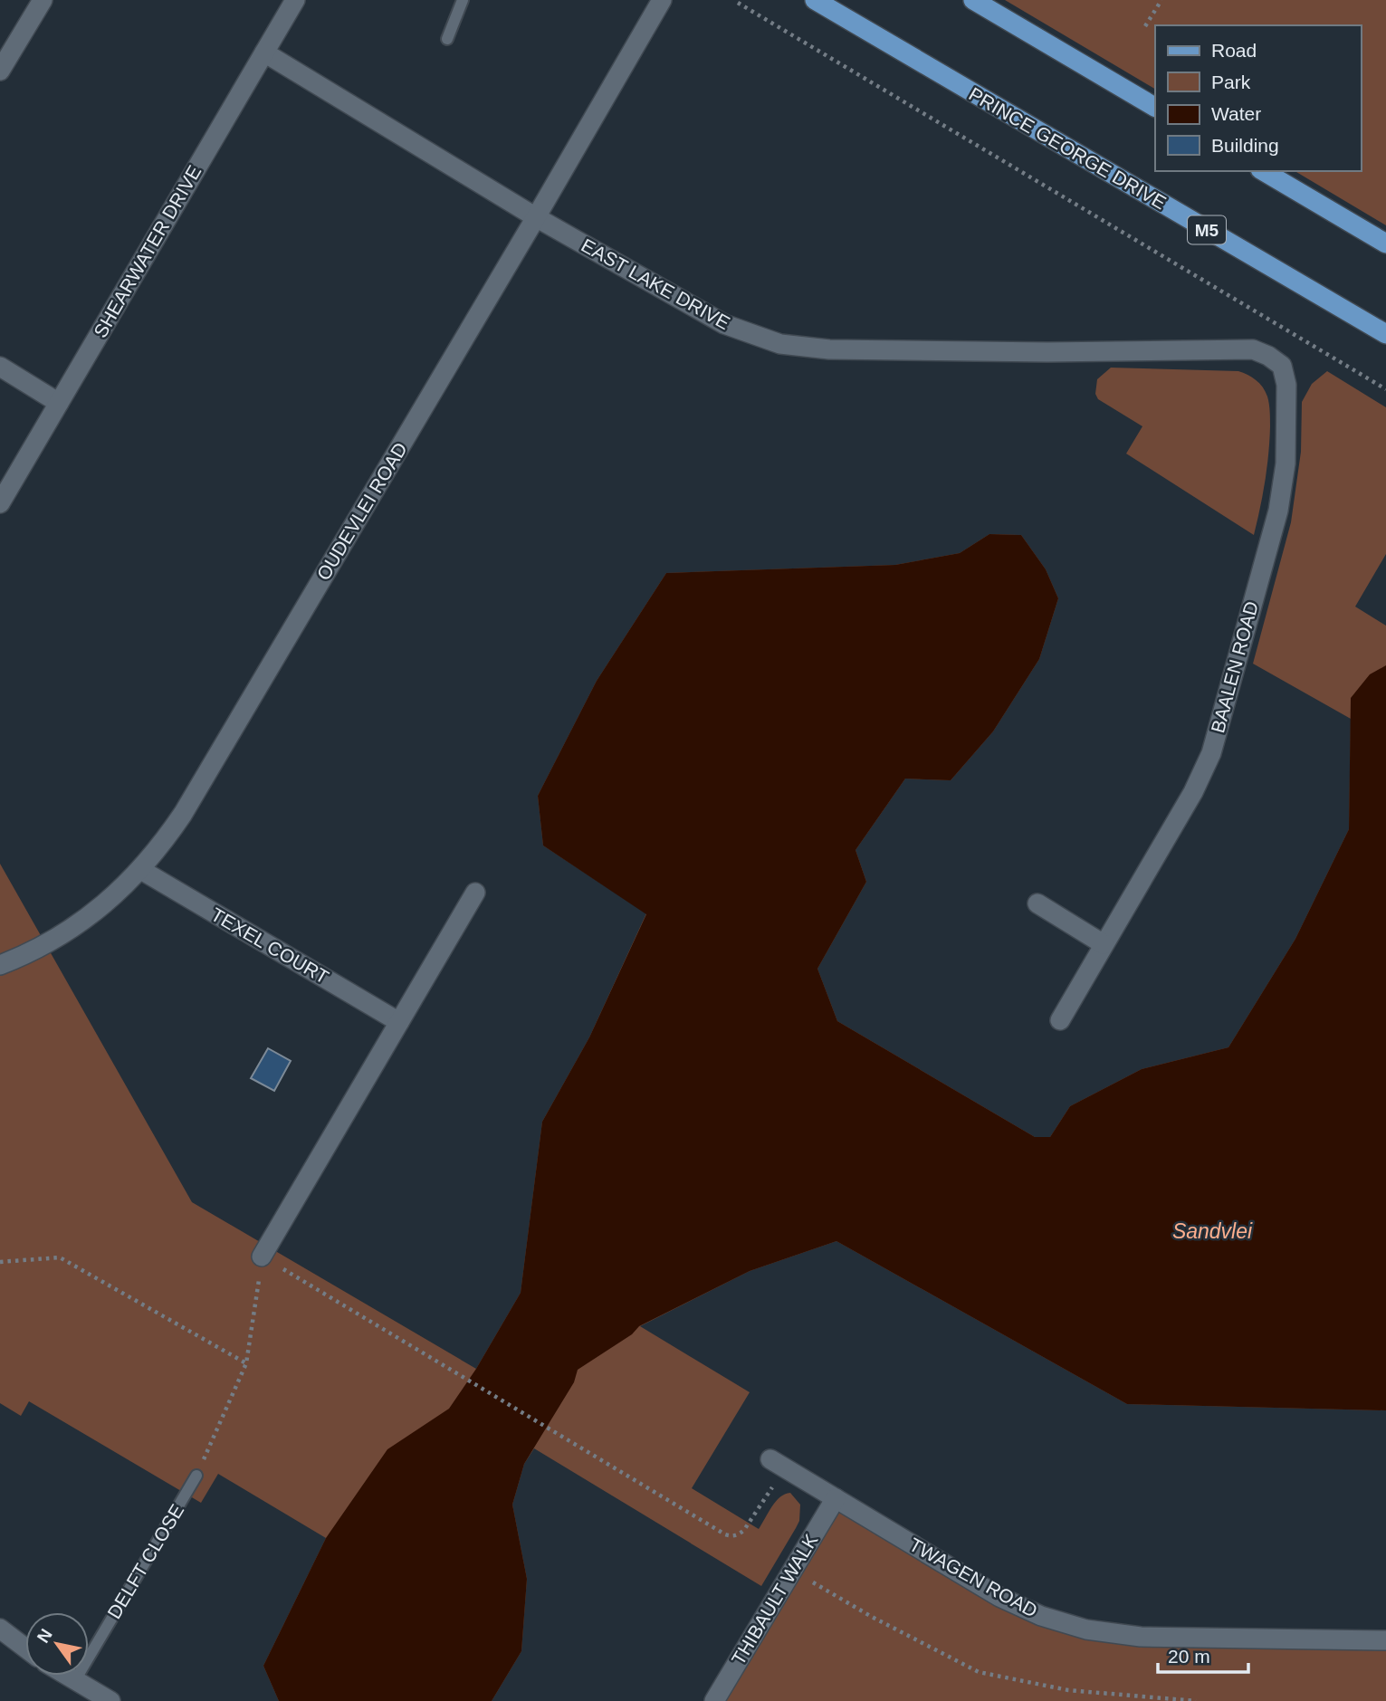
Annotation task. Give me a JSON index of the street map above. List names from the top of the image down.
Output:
{
  "streets": {
    "main road": ["PRINCE GEORGE DRIVE", "M5"],
    "street": [
      "SHEARWATER DRIVE",
      "EAST LAKE DRIVE",
      "OUDEVLEI ROAD",
      "BAALEN ROAD",
      "TEXEL COURT",
      "TWAGEN ROAD",
      "THIBAULT WALK"
    ],
    "lane": ["DELFT CLOSE"]
  },
  "crossings": [
    ["SHEARWATER DRIVE", "EAST LAKE DRIVE"],
    ["EAST LAKE DRIVE", "OUDEVLEI ROAD"],
    ["EAST LAKE DRIVE", "BAALEN ROAD"],
    ["OUDEVLEI ROAD", "TEXEL COURT"],
    ["TWAGEN ROAD", "THIBAULT WALK"]
  ],
  "water": ["Sandvlei"],
  "legend": [
    "Road",
    "Park",
    "Water",
    "Building"
  ],
  "scale_bar": "20 m",
  "north": "top left"
}
